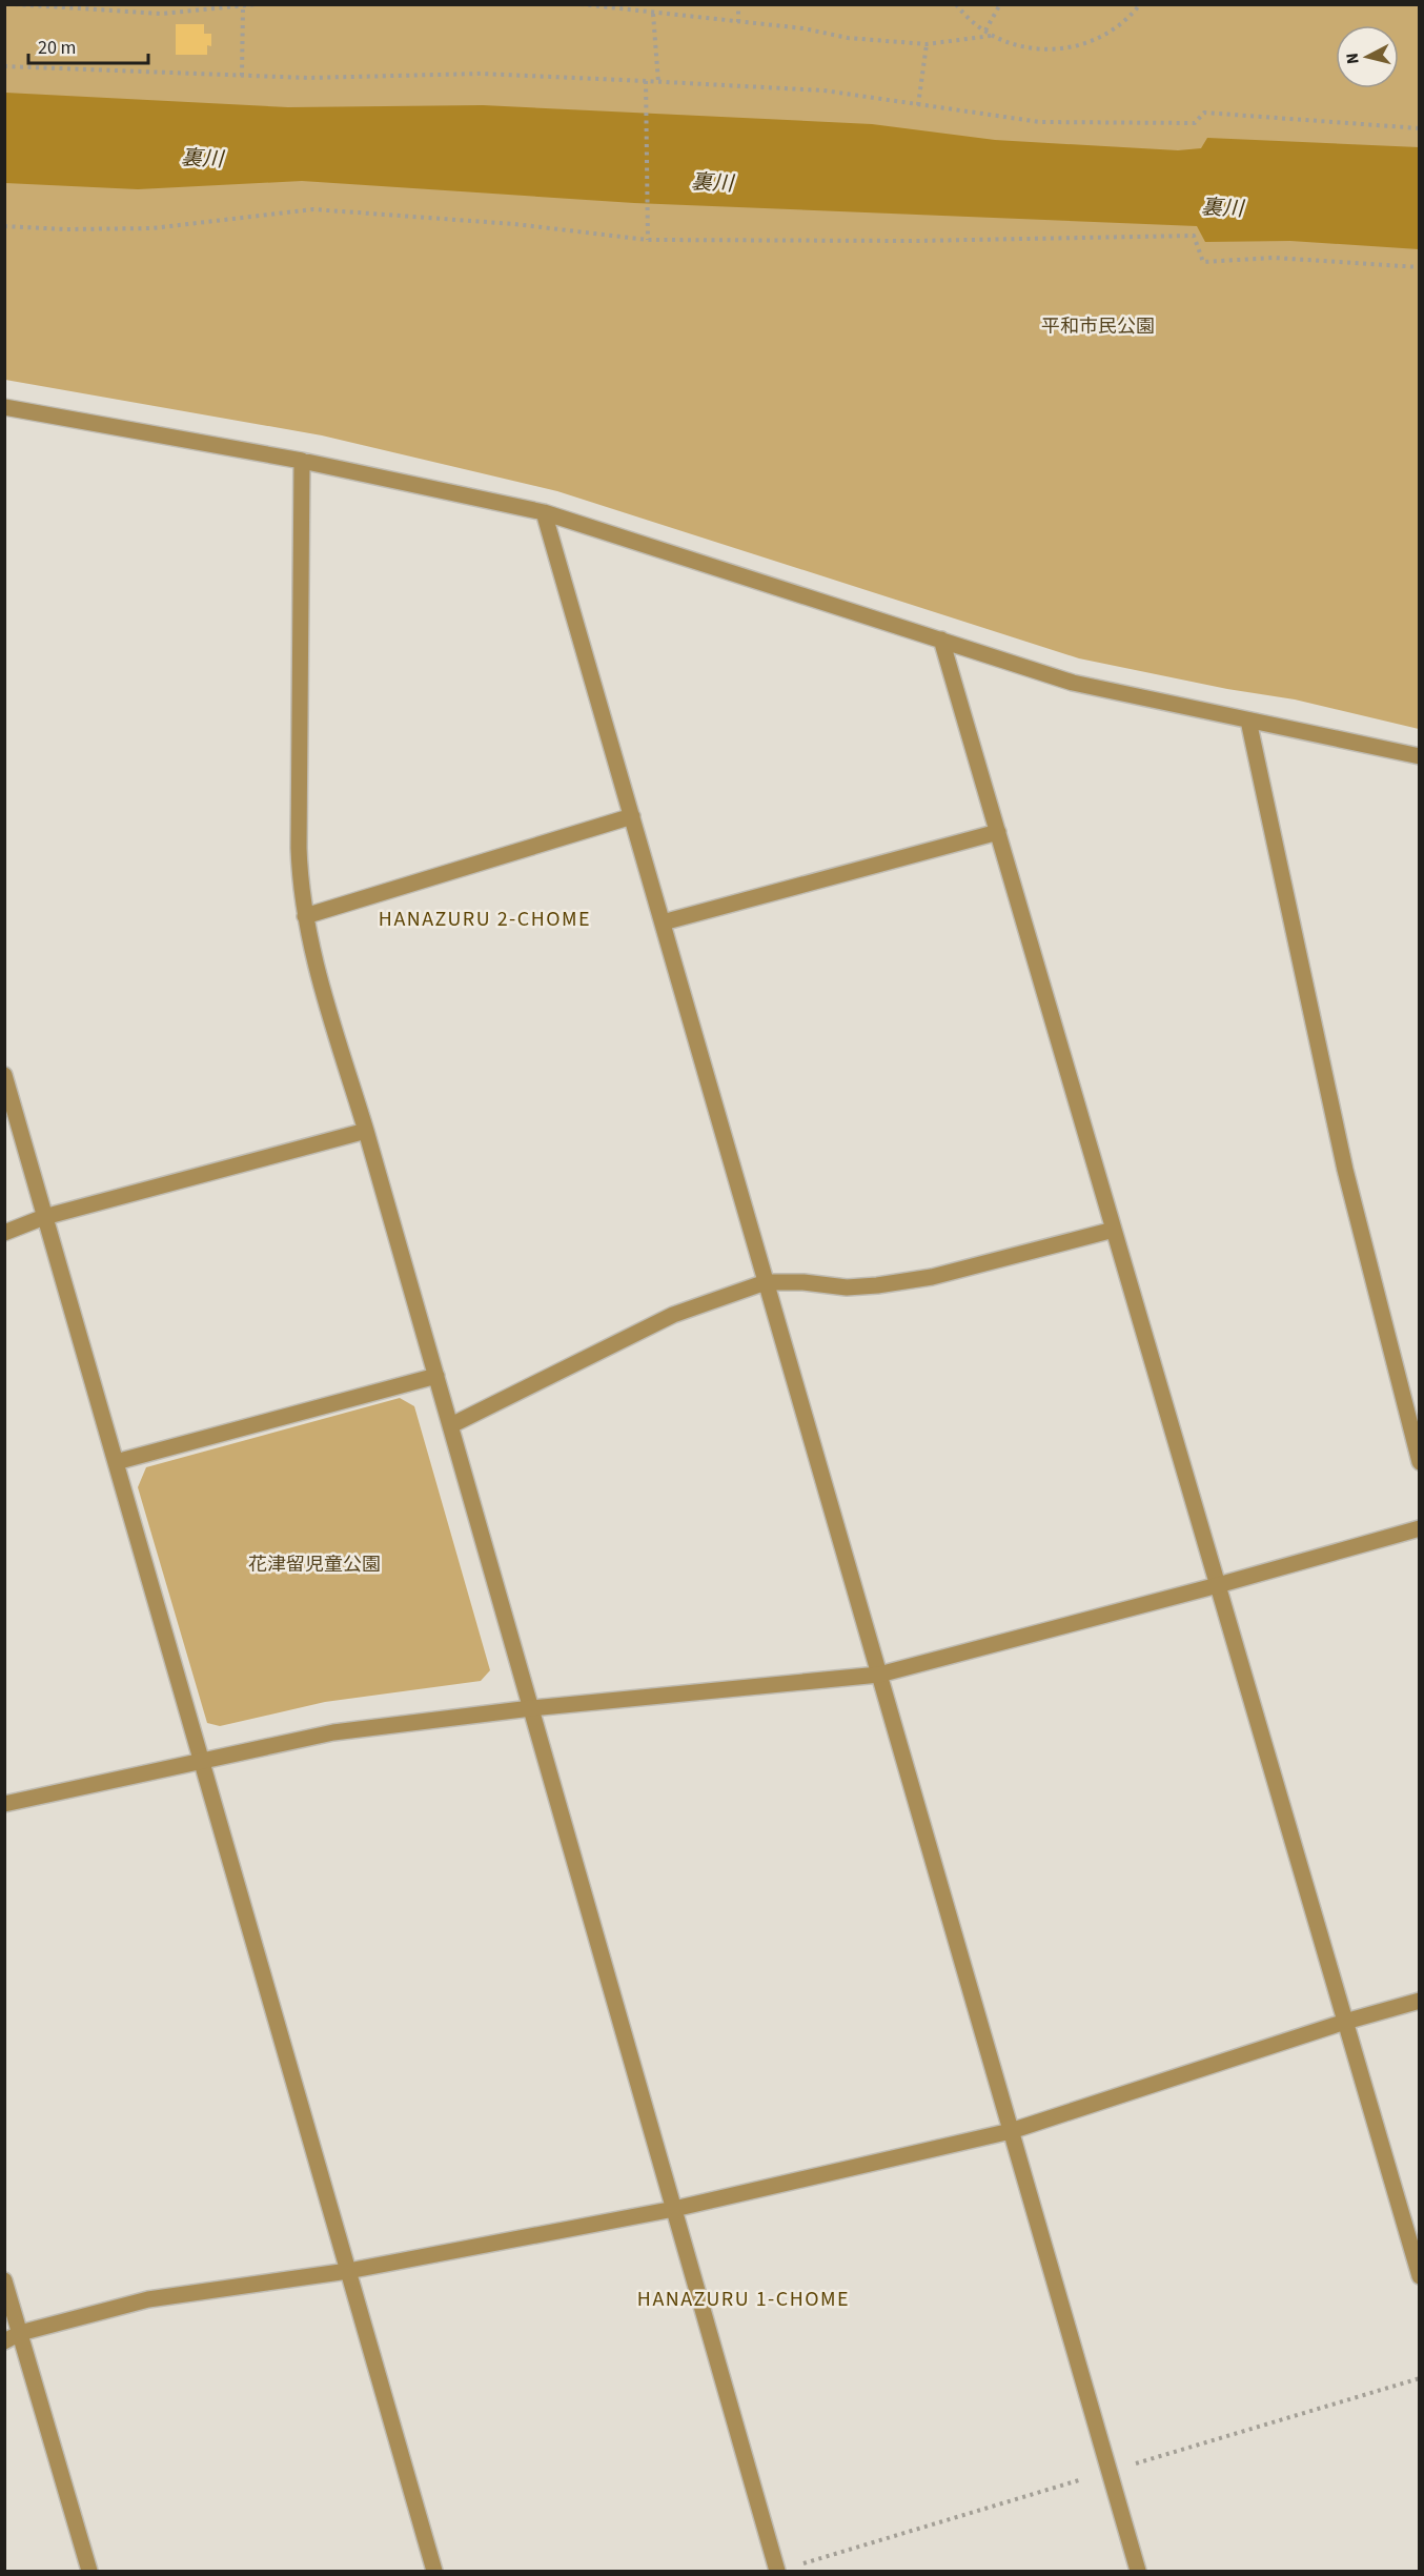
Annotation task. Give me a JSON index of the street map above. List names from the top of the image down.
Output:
{
  "districts": ["HANAZURU 2-CHOME", "HANAZURU 1-CHOME"],
  "water": ["裏川"],
  "parks": ["平和市民公園", "花津留児童公園"],
  "scale_bar": "20 m",
  "north": "left"
}
